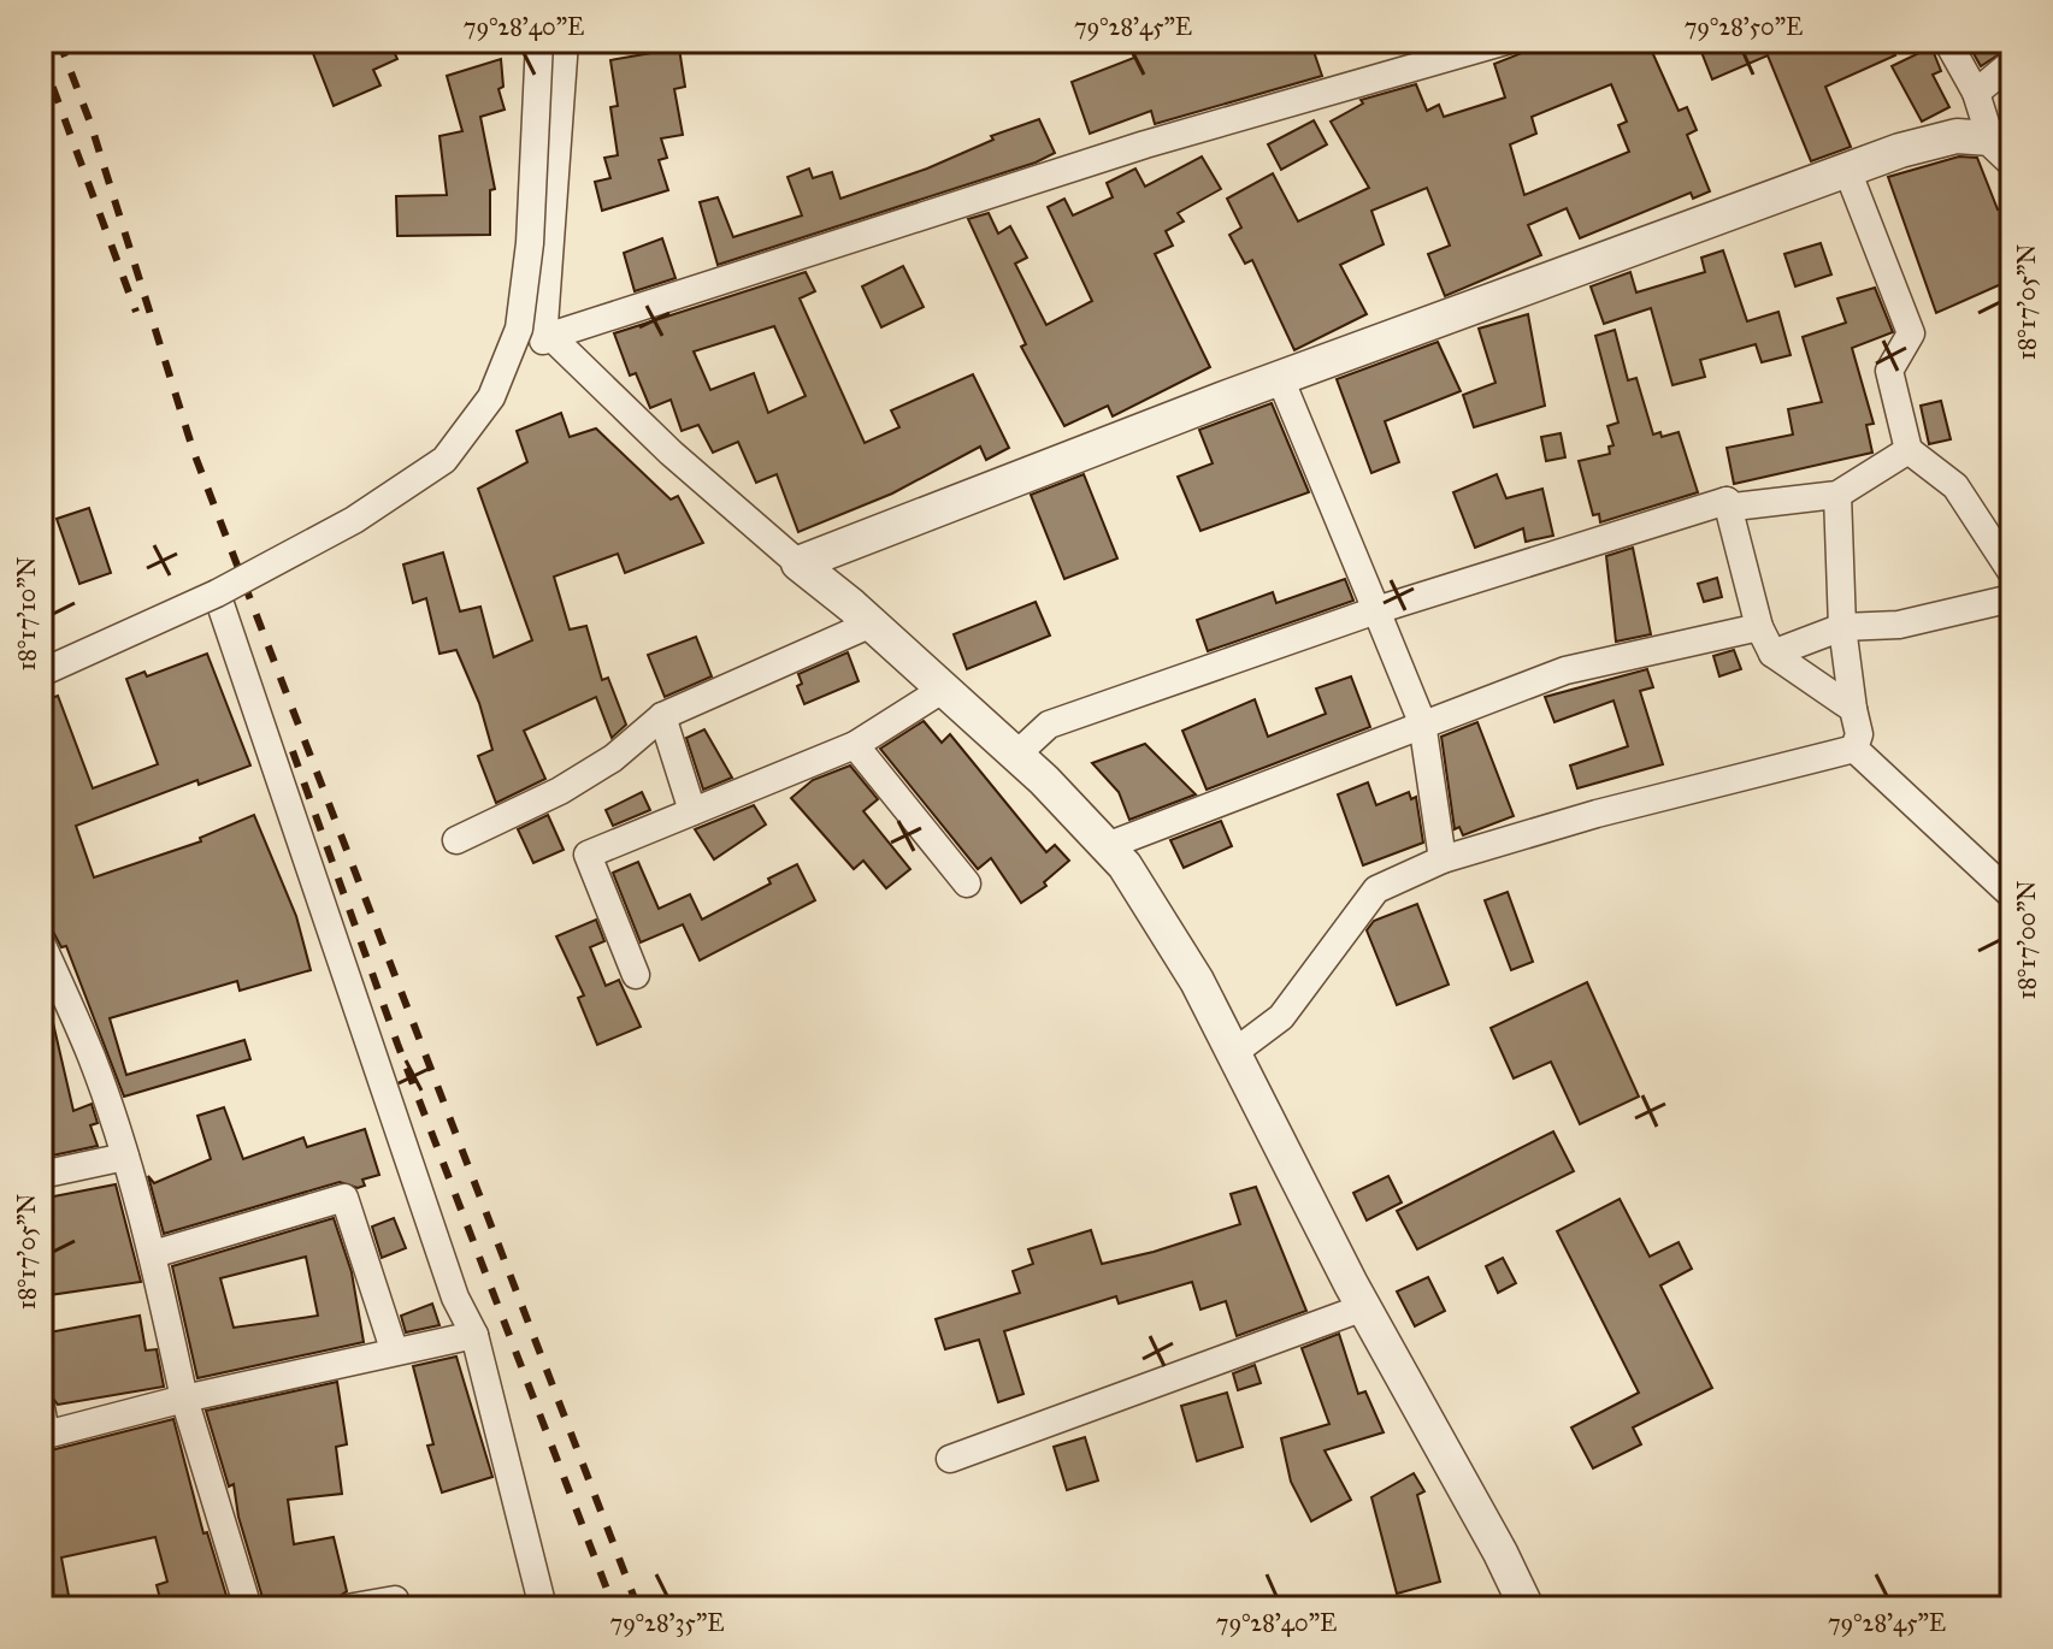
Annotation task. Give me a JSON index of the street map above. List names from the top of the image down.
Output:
{
  "coordinates": [
    "79°28'40\"E",
    "79°28'45\"E",
    "79°28'50\"E",
    "18°17'05\"N",
    "18°17'10\"N",
    "18°17'00\"N",
    "79°28'35\"E"
  ]
}
